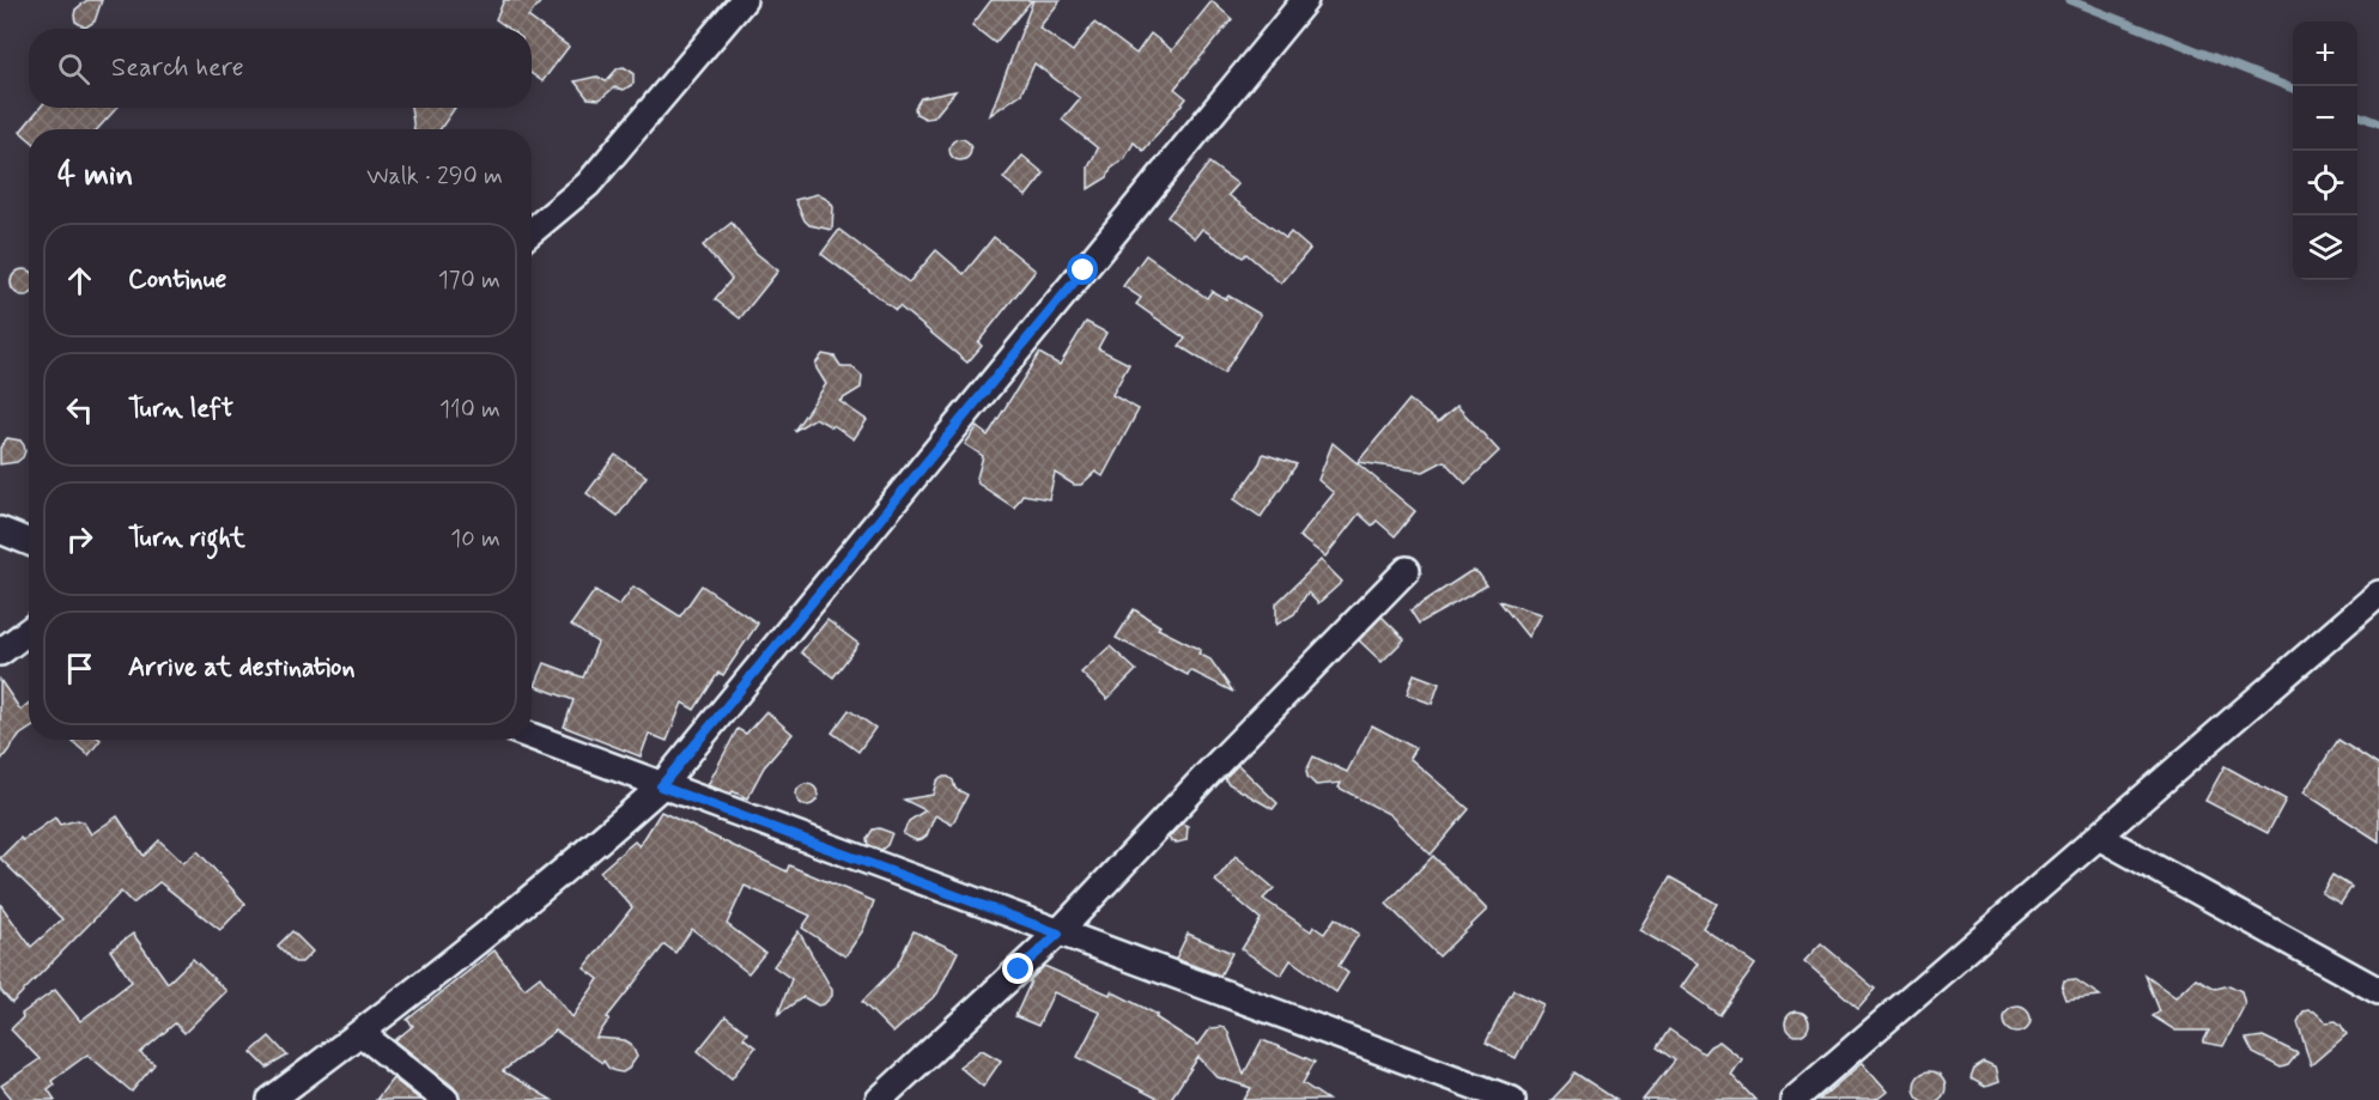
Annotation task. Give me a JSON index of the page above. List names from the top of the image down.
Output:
{
  "page": {
    "map_buttons": ["+", "−"],
    "search": "Search here",
    "heading": ["4 min", "Walk · 290 m"],
    "list": [
      ["Continue", "170 m"],
      ["Turn left", "110 m"],
      ["Turn right", "10 m"],
      "Arrive at destination"
    ]
  }
}
